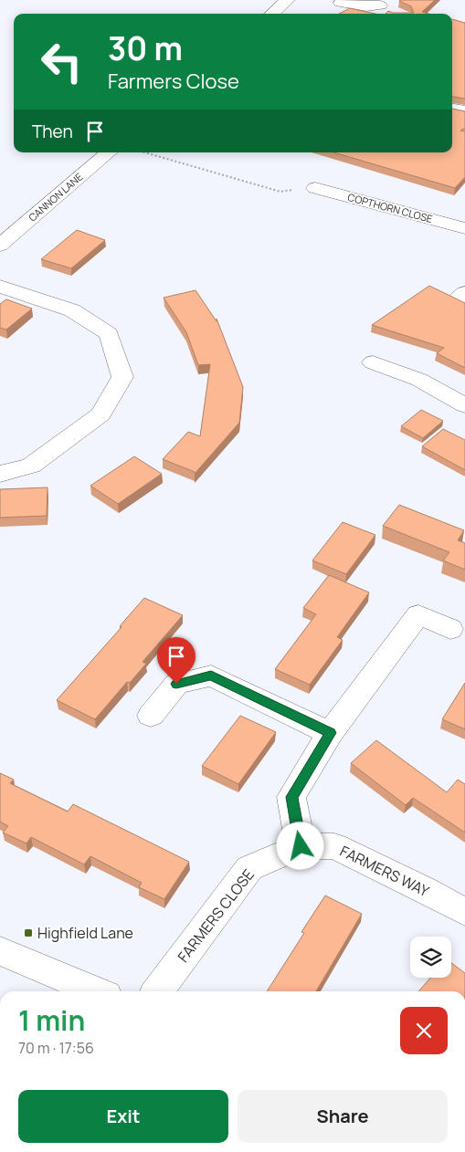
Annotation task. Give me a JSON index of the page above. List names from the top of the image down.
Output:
{
  "streets": {
    "street": [
      "CANNON LANE",
      "COPTHORN CLOSE",
      "FARMERS WAY",
      "FARMERS CLOSE"
    ]
  },
  "crossings": [
    ["FARMERS WAY", "FARMERS CLOSE"]
  ],
  "places": {
    "transit": ["Highfield Lane"]
  },
  "page": {
    "turn": ["30 m", "Farmers Close"],
    "then": "Then",
    "heading": ["1 min", "70 m · 17:56"],
    "buttons": ["Exit", "Share"]
  }
}
